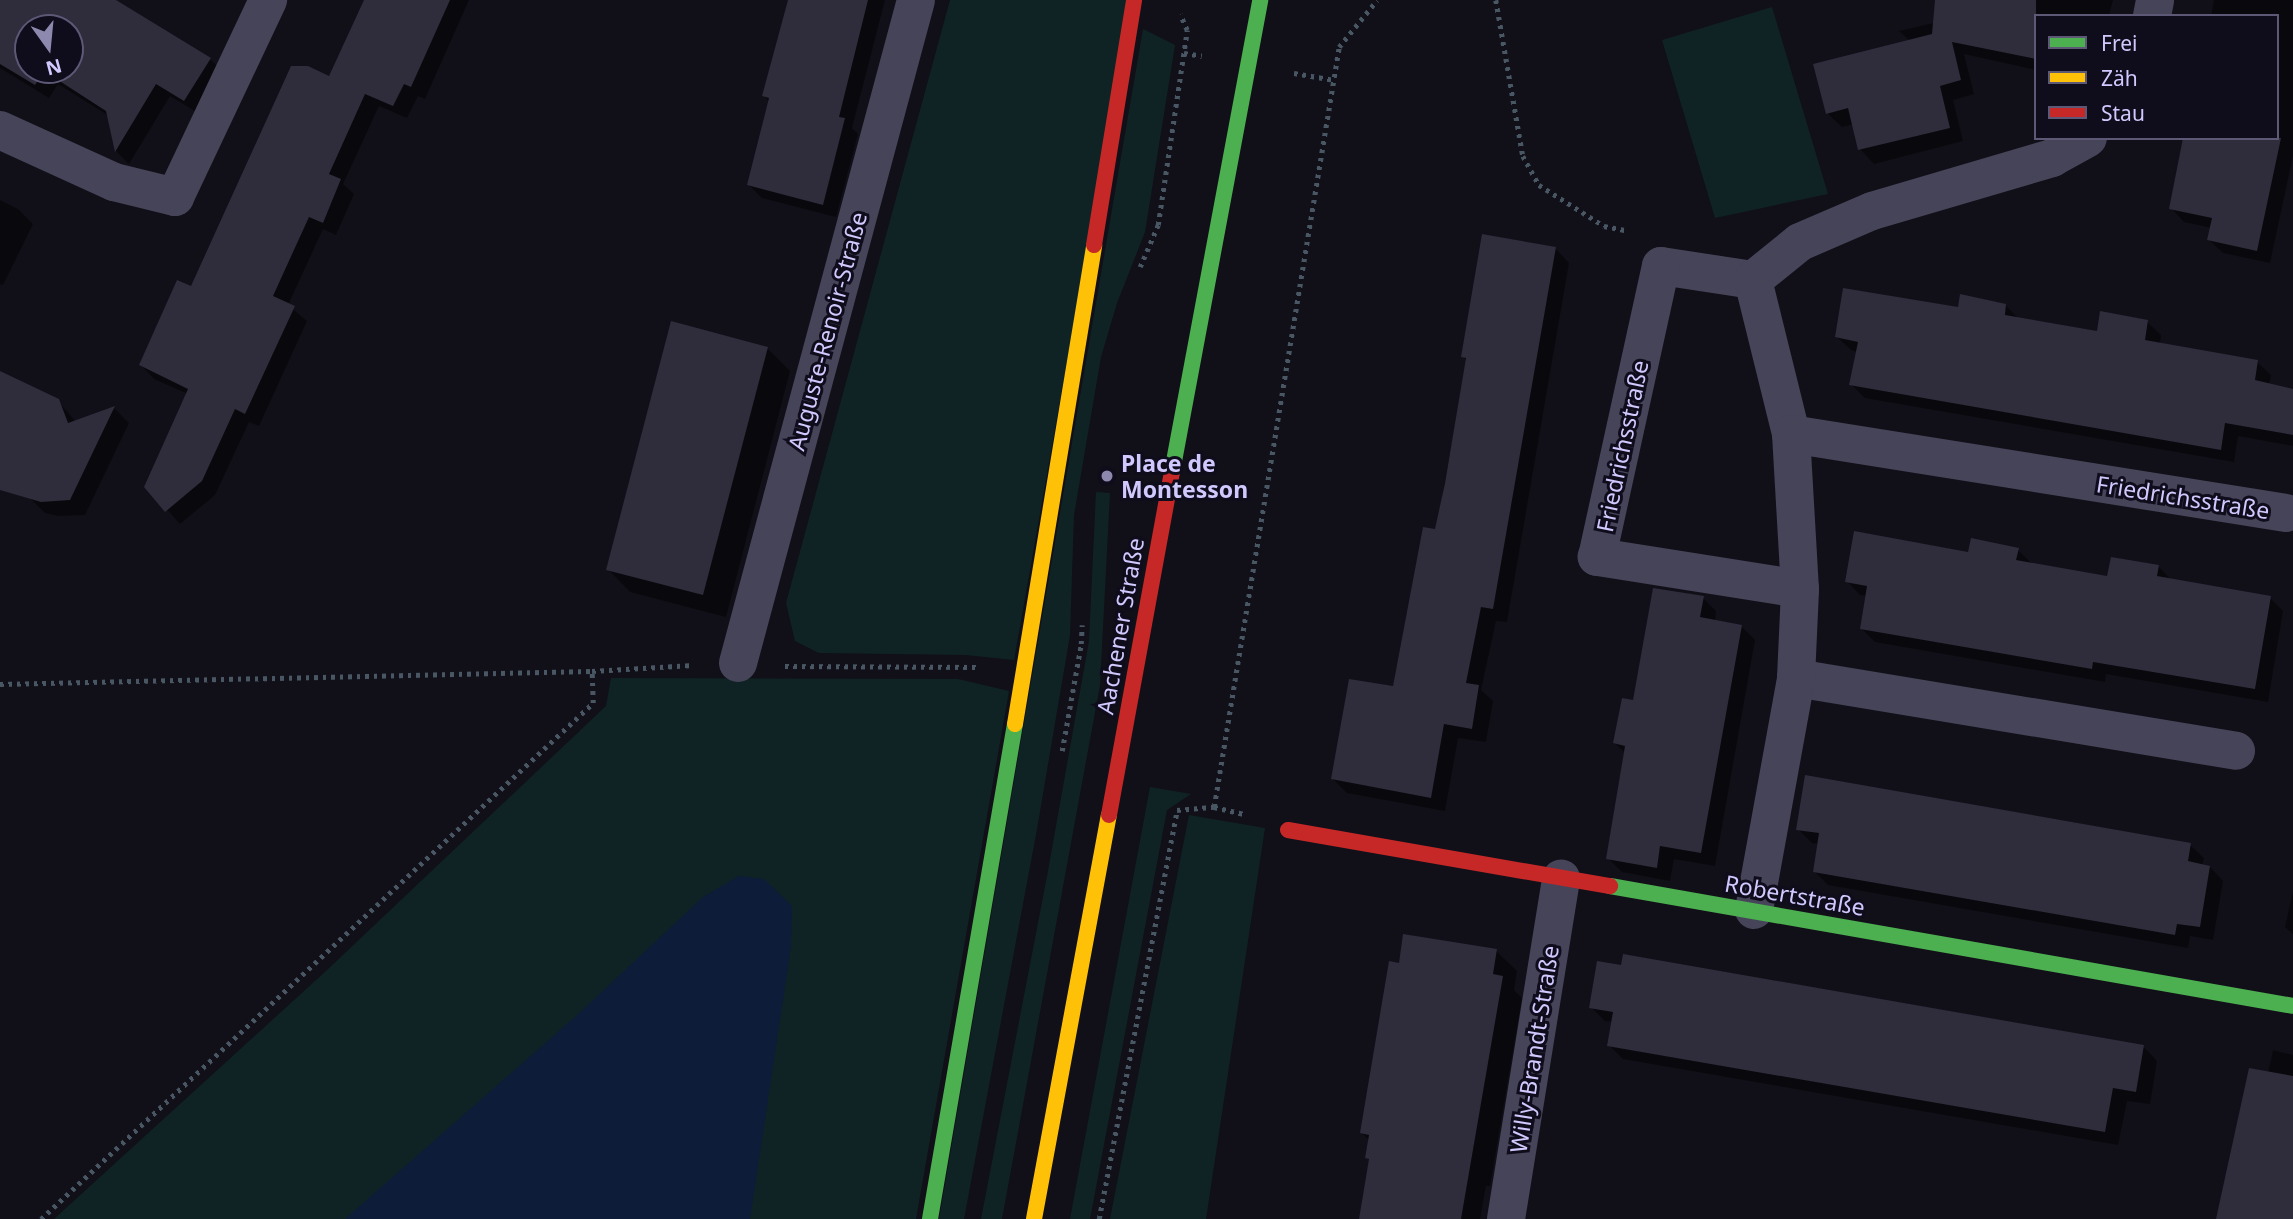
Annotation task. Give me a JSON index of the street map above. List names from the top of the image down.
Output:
{
  "streets": {
    "street": [
      "Auguste-Renoir-Straße",
      "Friedrichsstraße",
      "Aachener Straße",
      "Robertstraße",
      "Willy-Brandt-Straße"
    ]
  },
  "crossings": [
    ["Robertstraße", "Willy-Brandt-Straße"]
  ],
  "places": ["Place de Montesson"],
  "legend": ["Frei", "Zäh", "Stau"],
  "north": "bottom"
}
